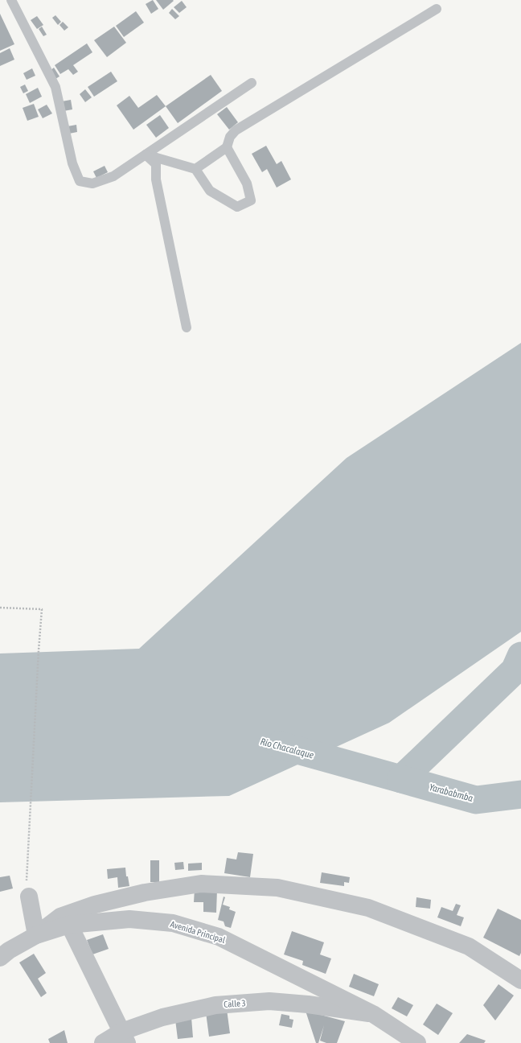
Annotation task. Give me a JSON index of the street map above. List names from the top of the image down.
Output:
{
  "streets": {
    "street": ["Avenida Principal", "Calle 3"]
  },
  "crossings": [
    ["Avenida Principal", "Calle 3"]
  ],
  "water": ["Río Chacalaque", "Yarababmba"]
}
